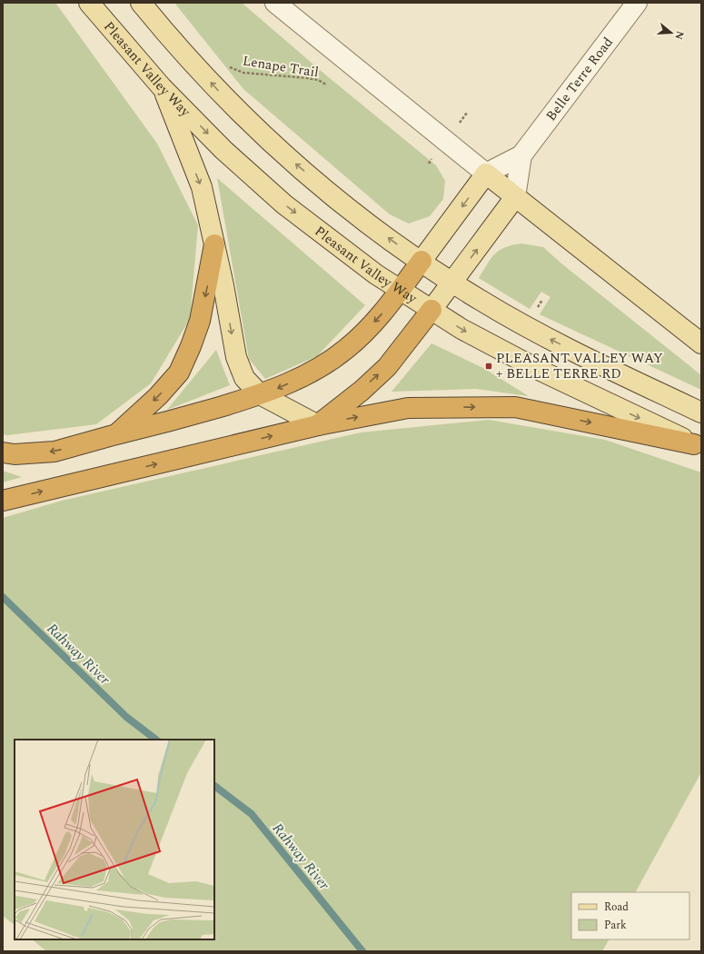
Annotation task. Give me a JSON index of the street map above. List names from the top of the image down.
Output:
{
  "streets": {
    "main road": ["Pleasant Valley Way", "Belle Terre Road"],
    "path": ["Lenape Trail"]
  },
  "crossings": [
    ["Pleasant Valley Way", "Belle Terre Road"]
  ],
  "water": ["Rahway River"],
  "places": {
    "transit": ["PLEASANT VALLEY WAY + BELLE TERRE RD"]
  },
  "legend": ["Road", "Park"],
  "north": "right"
}
